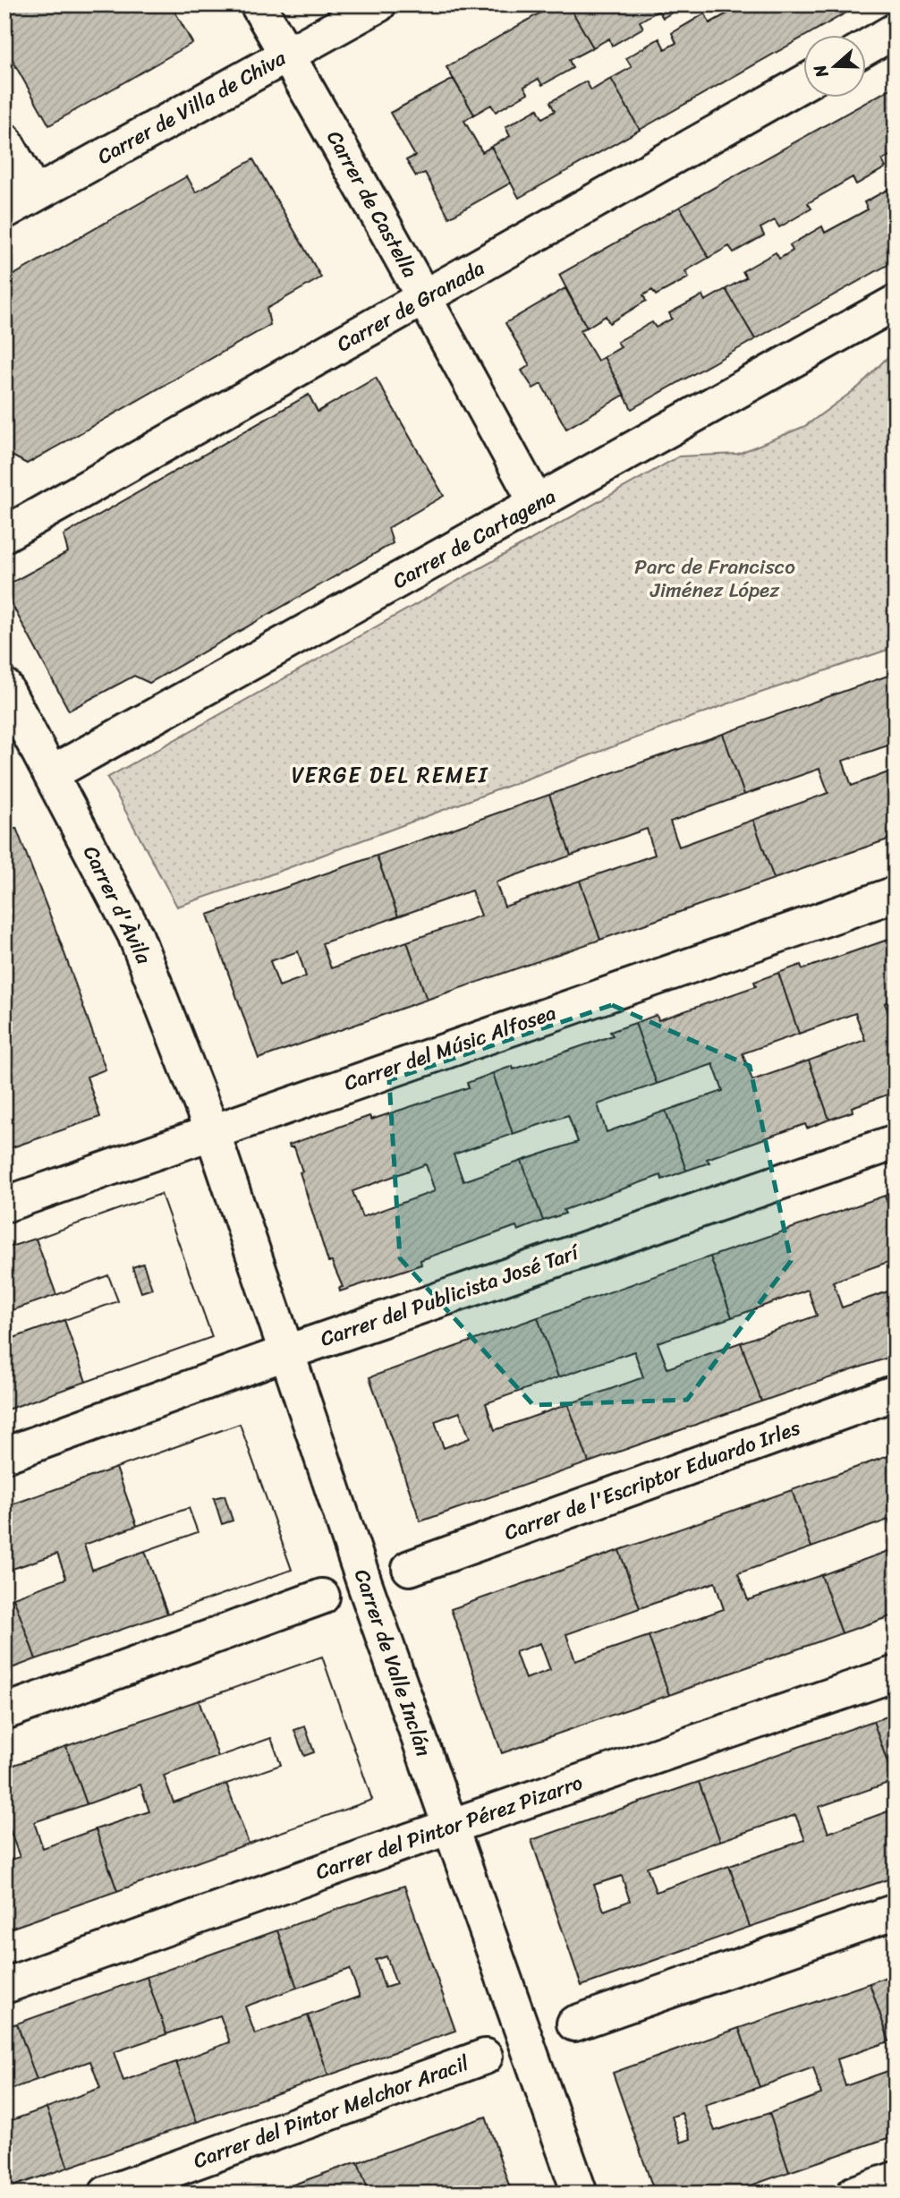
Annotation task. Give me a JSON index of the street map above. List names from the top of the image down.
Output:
{
  "streets": {
    "street": [
      "Carrer de Villa de Chiva",
      "Carrer de Castella",
      "Carrer de Granada",
      "Carrer de Cartagena",
      "Carrer d'Àvila",
      "Carrer del Músic Alfosea",
      "Carrer del Publicista José Tarí",
      "Carrer de l'Escriptor Eduardo Irles",
      "Carrer de Valle Inclán",
      "Carrer del Pintor Pérez Pizarro",
      "Carrer del Pintor Melchor Aracil"
    ]
  },
  "crossings": [
    ["Carrer de Villa de Chiva", "Carrer de Castella"],
    ["Carrer de Castella", "Carrer de Granada"],
    ["Carrer de Castella", "Carrer de Cartagena"],
    ["Carrer de Cartagena", "Carrer d'Àvila"],
    ["Carrer d'Àvila", "Carrer del Músic Alfosea"],
    ["Carrer d'Àvila", "Carrer de Valle Inclán"],
    ["Carrer del Músic Alfosea", "Carrer de Valle Inclán"],
    ["Carrer del Publicista José Tarí", "Carrer de Valle Inclán"],
    ["Carrer de Valle Inclán", "Carrer del Pintor Pérez Pizarro"]
  ],
  "districts": ["VERGE DEL REMEI"],
  "parks": ["Parc de Francisco Jiménez López"],
  "north": "left"
}
